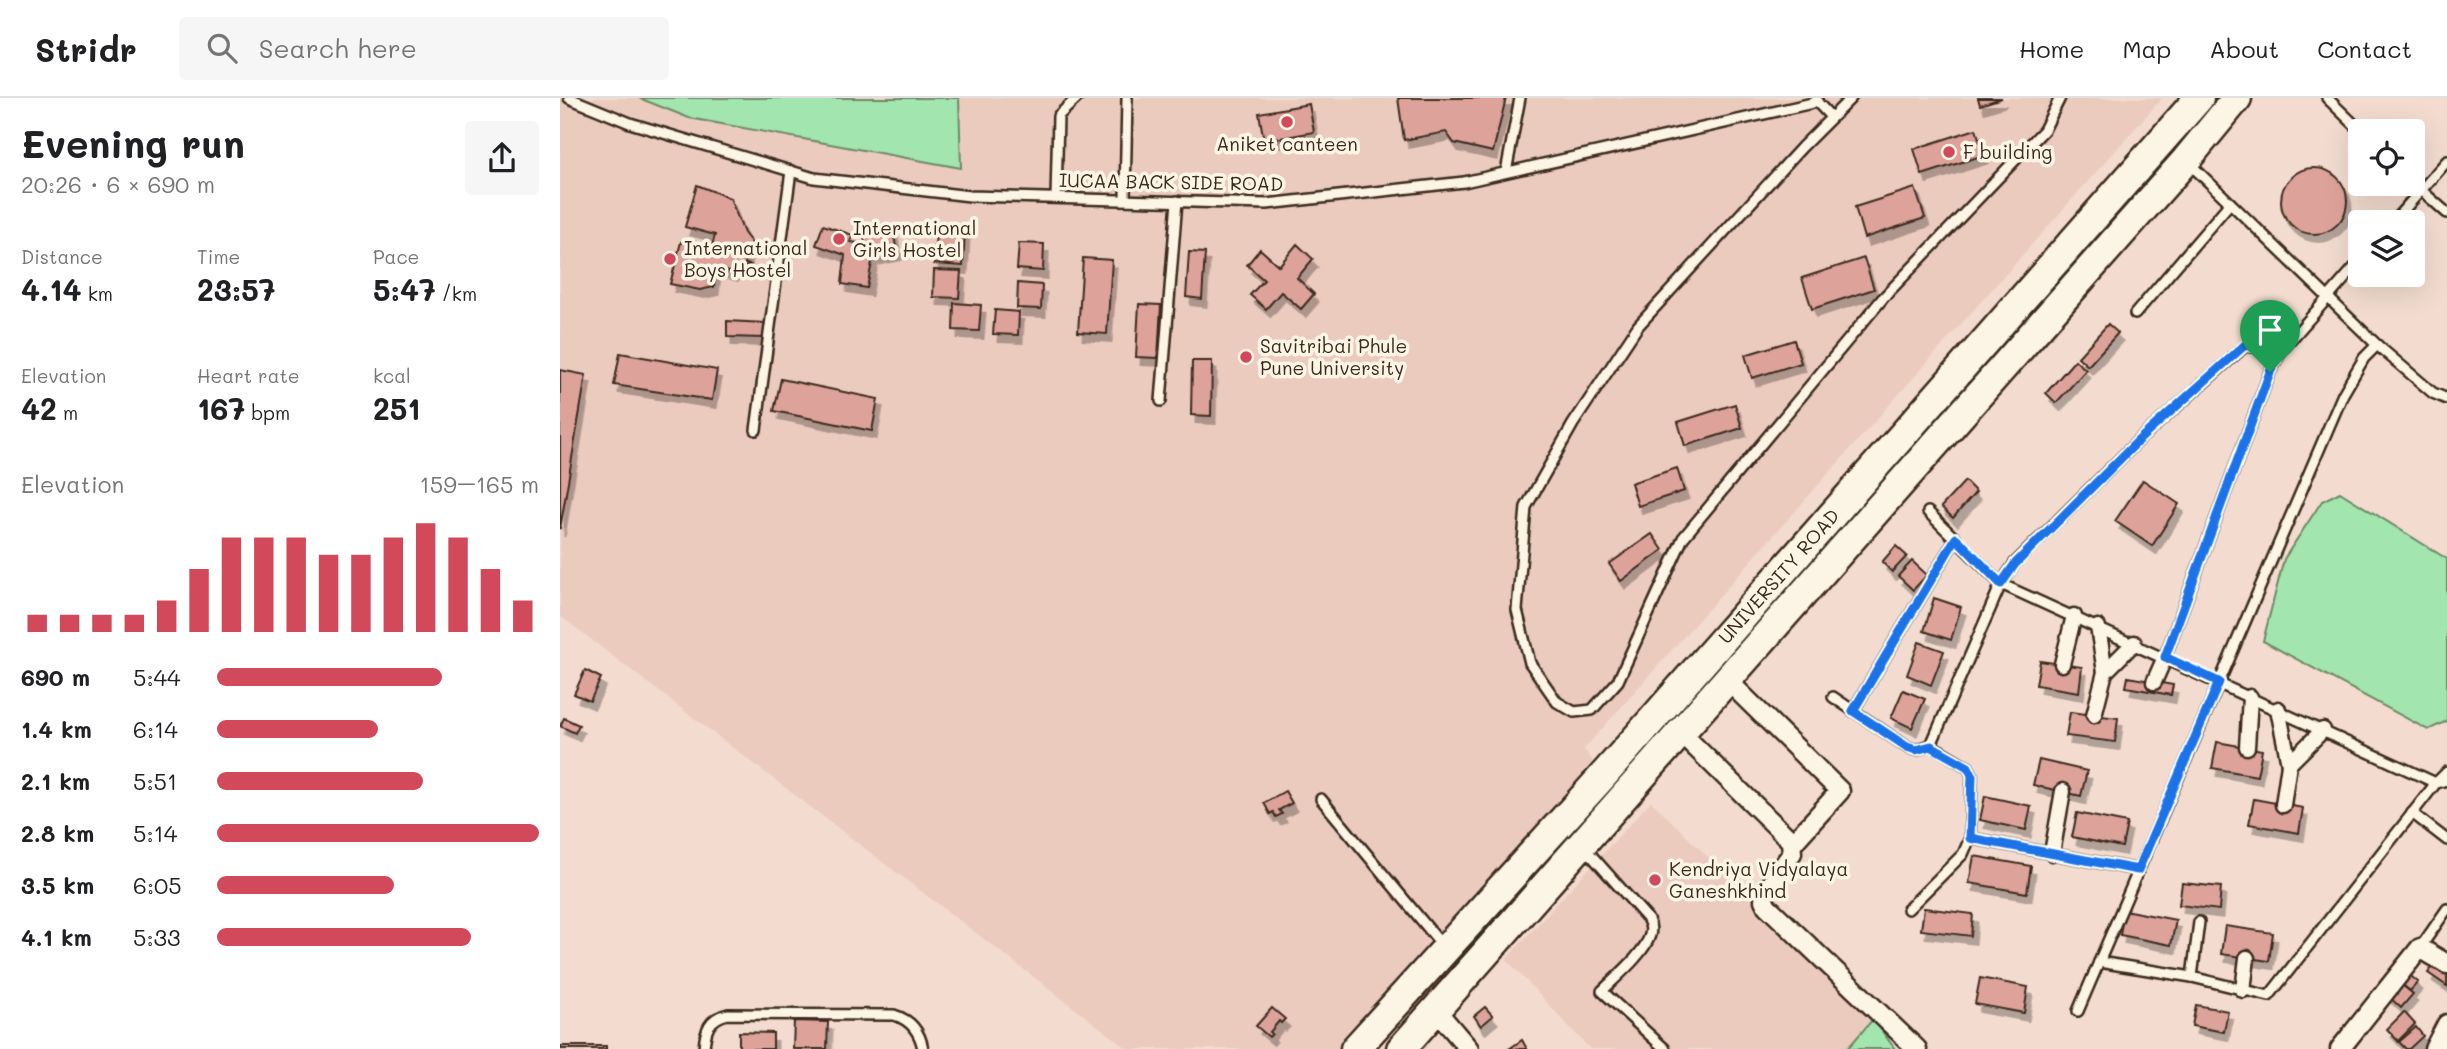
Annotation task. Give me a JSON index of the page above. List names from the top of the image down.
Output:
{
  "streets": {
    "main road": ["UNIVERSITY ROAD"],
    "lane": ["IUCAA BACK SIDE ROAD"]
  },
  "places": [
    "Aniket canteen",
    "F building",
    "International Girls Hostel",
    "International Boys Hostel",
    "Savitribai Phule Pune University",
    "Kendriya Vidyalaya Ganeshkhind"
  ],
  "page": {
    "header": "Stridr",
    "search": "Search here",
    "nav": [
      "Home",
      "Map",
      "About",
      "Contact"
    ],
    "heading": ["Evening run", "20:26 · 6 × 690 m"],
    "stats": [
      ["Distance", "4.14 km"],
      ["Time", "23:57"],
      ["Pace", "5:47 /km"],
      ["Elevation", "42 m"],
      ["Heart rate", "167 bpm"],
      ["kcal", "251"]
    ],
    "chart": ["Elevation", "159–165 m"],
    "list": [
      {
        "name": "690 m",
        "note": "5:44"
      },
      {
        "name": "1.4 km",
        "note": "6:14"
      },
      {
        "name": "2.1 km",
        "note": "5:51"
      },
      {
        "name": "2.8 km",
        "note": "5:14"
      },
      {
        "name": "3.5 km",
        "note": "6:05"
      },
      {
        "name": "4.1 km",
        "note": "5:33"
      }
    ]
  }
}
